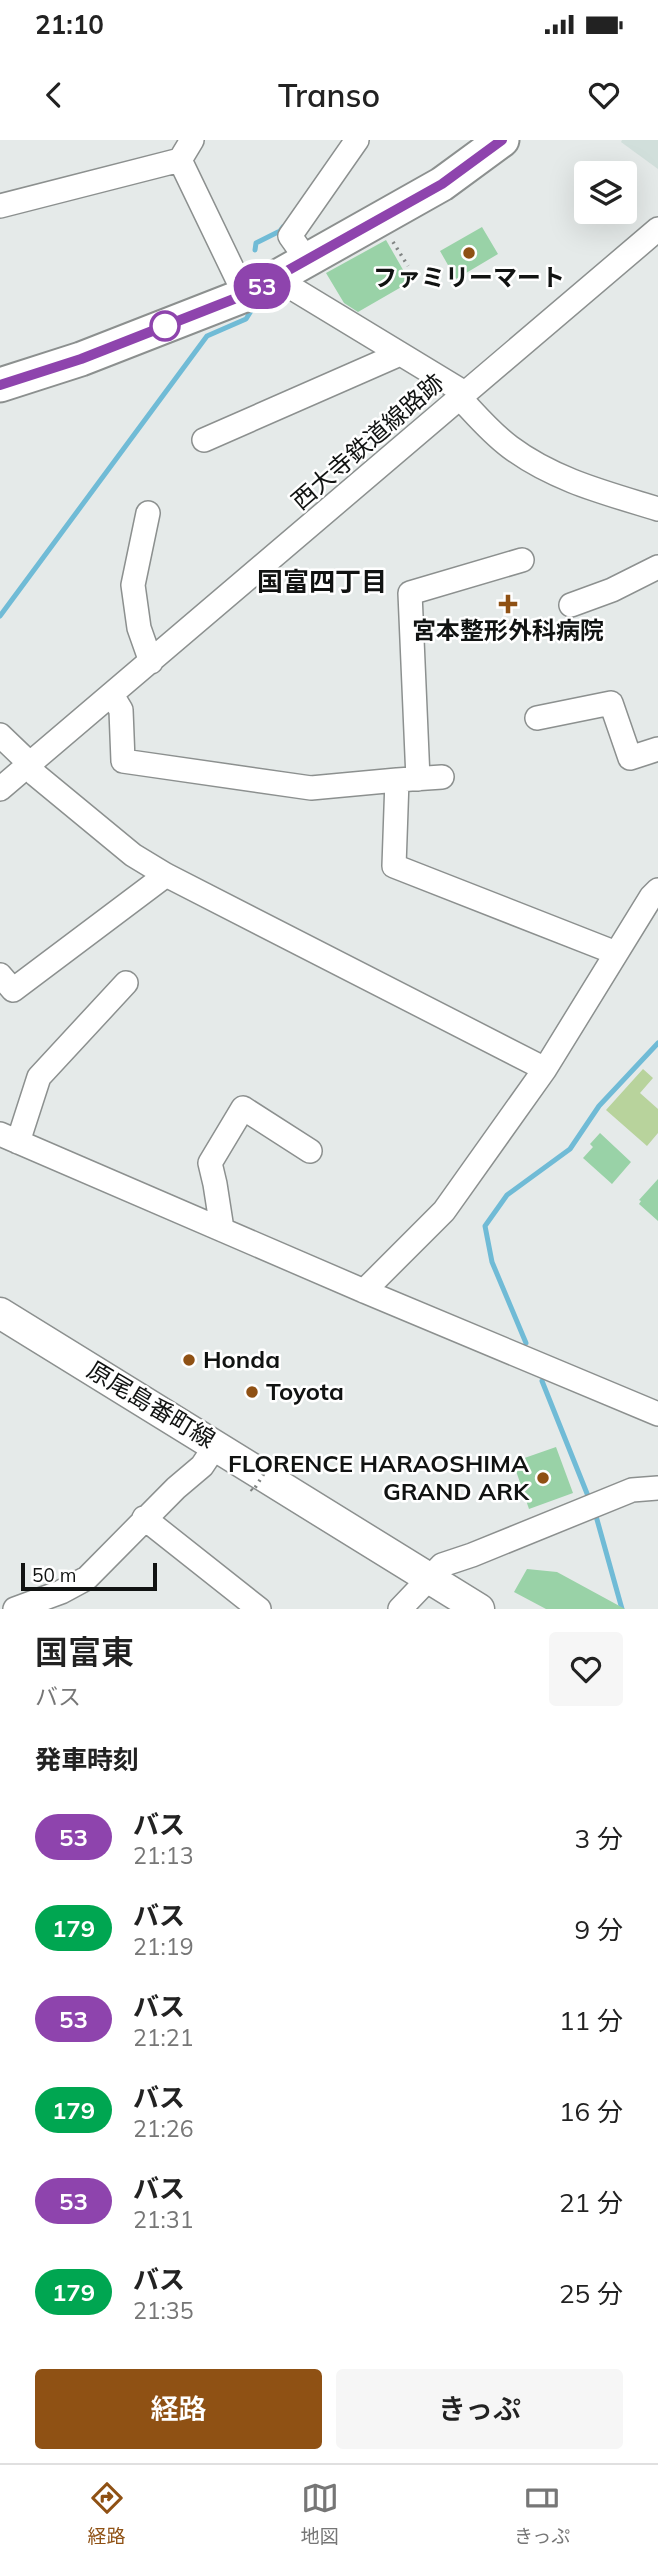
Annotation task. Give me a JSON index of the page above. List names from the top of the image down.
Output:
{
  "streets": {
    "main road": ["原尾島番町線"],
    "street": ["西大寺鉄道線路跡"]
  },
  "districts": ["国富四丁目"],
  "places": {
    "other": [
      "ファミリーマート",
      "Honda",
      "Toyota",
      "FLORENCE HARAOSHIMA GRAND ARK"
    ],
    "health": ["宮本整形外科病院"]
  },
  "lines": ["bus line 53"],
  "scale_bar": "50 m",
  "page": {
    "status": "21:10",
    "header": "Transo",
    "on_map": "53",
    "scale": "50 m",
    "heading": [
      ["国富東", "バス"],
      "発車時刻"
    ],
    "list": [
      {
        "mark": "53",
        "name": "バス",
        "note": "21:13",
        "value": "3 分"
      },
      {
        "mark": "179",
        "name": "バス",
        "note": "21:19",
        "value": "9 分"
      },
      {
        "mark": "53",
        "name": "バス",
        "note": "21:21",
        "value": "11 分"
      },
      {
        "mark": "179",
        "name": "バス",
        "note": "21:26",
        "value": "16 分"
      },
      {
        "mark": "53",
        "name": "バス",
        "note": "21:31",
        "value": "21 分"
      },
      {
        "mark": "179",
        "name": "バス",
        "note": "21:35",
        "value": "25 分"
      }
    ],
    "buttons": ["経路", "きっぷ"],
    "tabs": ["経路", "地図", "きっぷ"]
  }
}
